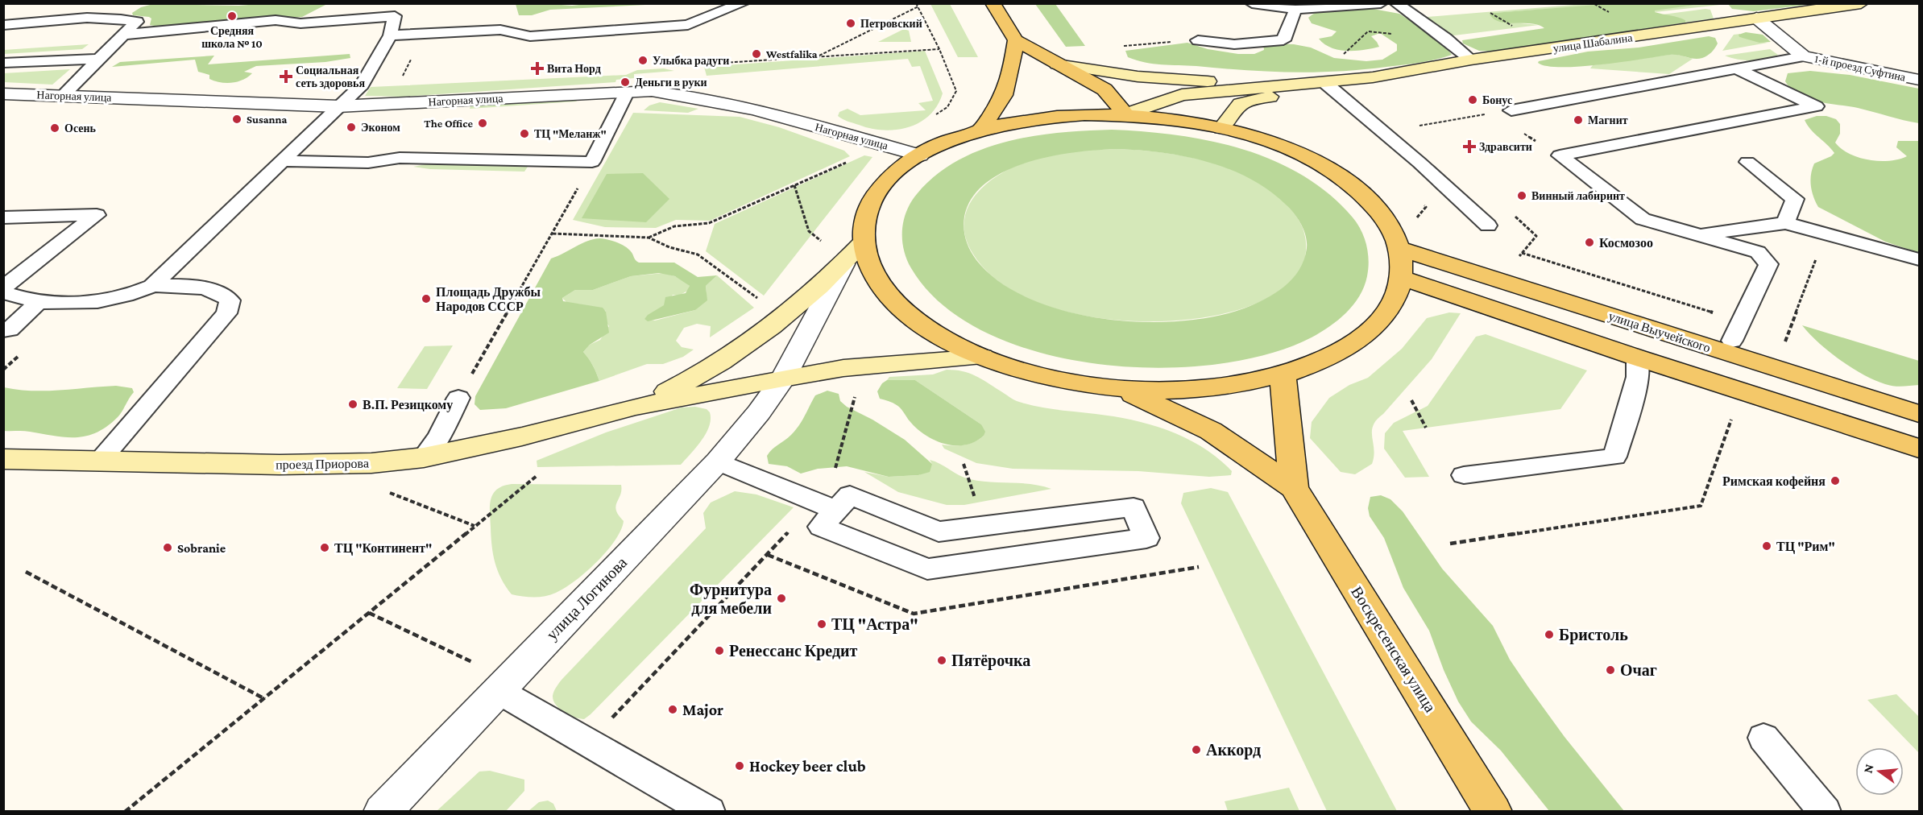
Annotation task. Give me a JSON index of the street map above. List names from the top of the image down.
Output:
{
  "streets": {
    "main road": ["улица Выучейского", "Воскресенская улица"],
    "street": [
      "улица Шабалина",
      "1-й проезд Суфтина",
      "Нагорная улица",
      "проезд Приорова",
      "улица Логинова"
    ]
  },
  "crossings": [
    ["улица Шабалина", "1-й проезд Суфтина"]
  ],
  "places": {
    "other": [
      "Средняя школа № 10",
      "Петровский",
      "Westfalika",
      "Улыбка радуги",
      "Деньги в руки",
      "Бонус",
      "Susanna",
      "Магнит",
      "The Office",
      "Эконом",
      "Осень",
      "ТЦ \"Меланж\"",
      "Винный лабиринт",
      "Космозоо",
      "Площадь Дружбы Народов СССР",
      "В.П. Резицкому",
      "Римская кофейня",
      "ТЦ \"Рим\"",
      "Sobranie",
      "ТЦ \"Континент\"",
      "Фурнитура для мебели",
      "ТЦ \"Астра\"",
      "Бристоль",
      "Ренессанс Кредит",
      "Пятёрочка",
      "Очаг",
      "Major",
      "Аккорд",
      "Hockey beer club"
    ],
    "health": ["Вита Норд", "Социальная сеть здоровья", "Здравсити"]
  },
  "north": "left"
}
